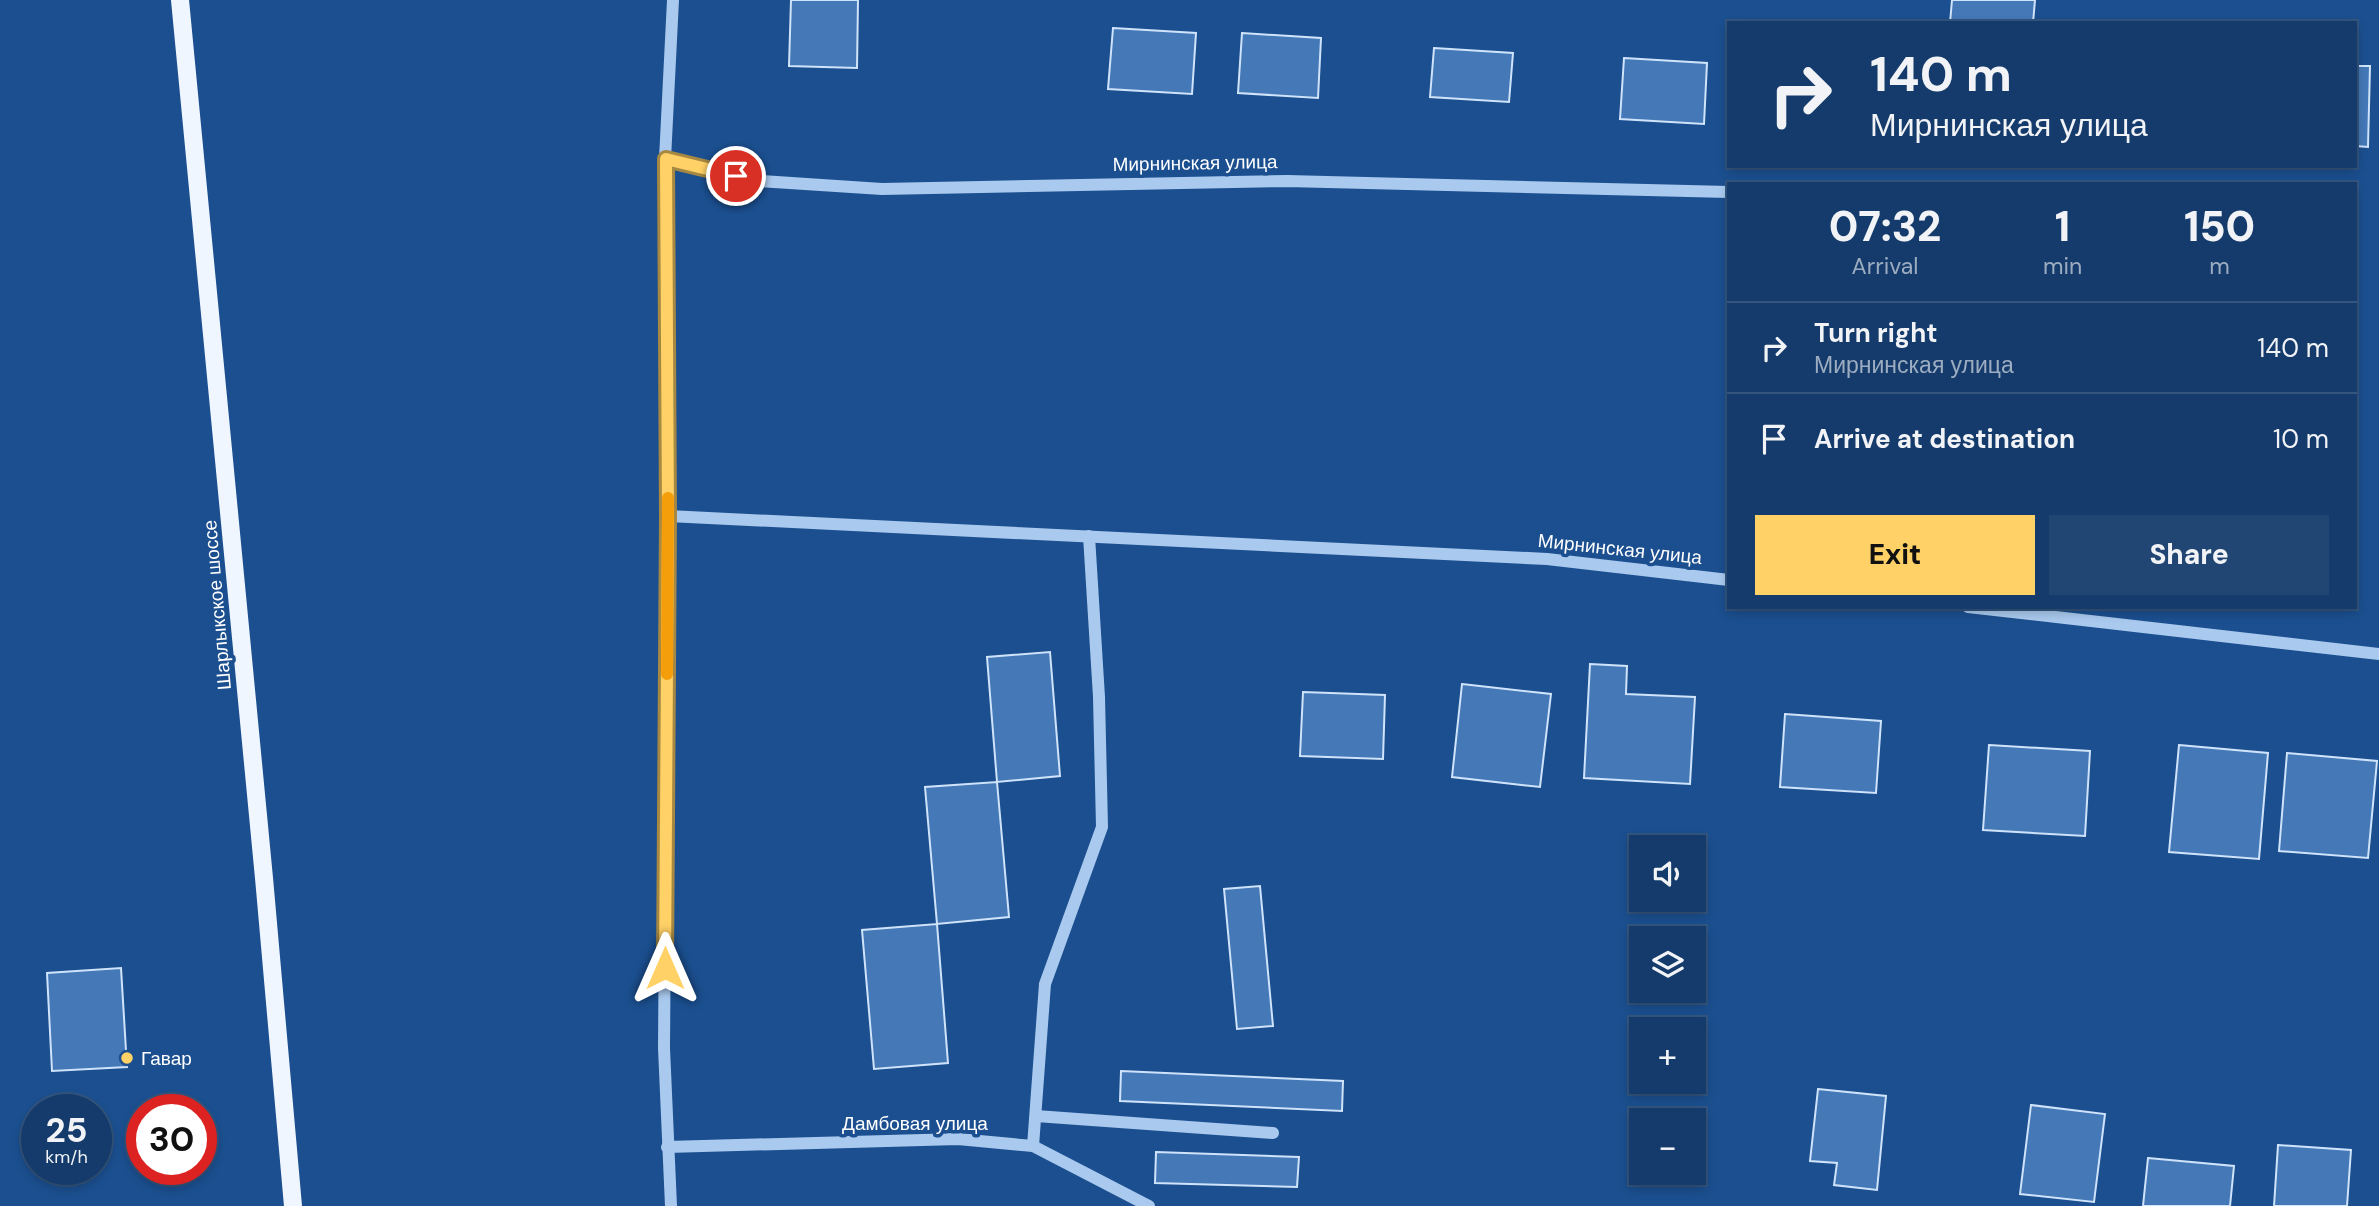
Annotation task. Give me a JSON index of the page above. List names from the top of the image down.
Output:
{
  "streets": {
    "main road": ["Шарлыкское шоссе"],
    "street": ["Мирнинская улица", "Дамбовая улица"]
  },
  "places": ["Гавар"],
  "page": {
    "turn": ["140 m", "Мирнинская улица"],
    "eta": [
      "07:32",
      "Arrival",
      "1",
      "min",
      "150",
      "m"
    ],
    "list": [
      {
        "name": "Turn right",
        "note": "Мирнинская улица",
        "value": "140 m"
      },
      {
        "name": "Arrive at destination",
        "value": "10 m"
      }
    ],
    "buttons": ["Exit", "Share"],
    "map_buttons": ["+", "−"],
    "speed": "25 km/h",
    "limit": "30"
  }
}
